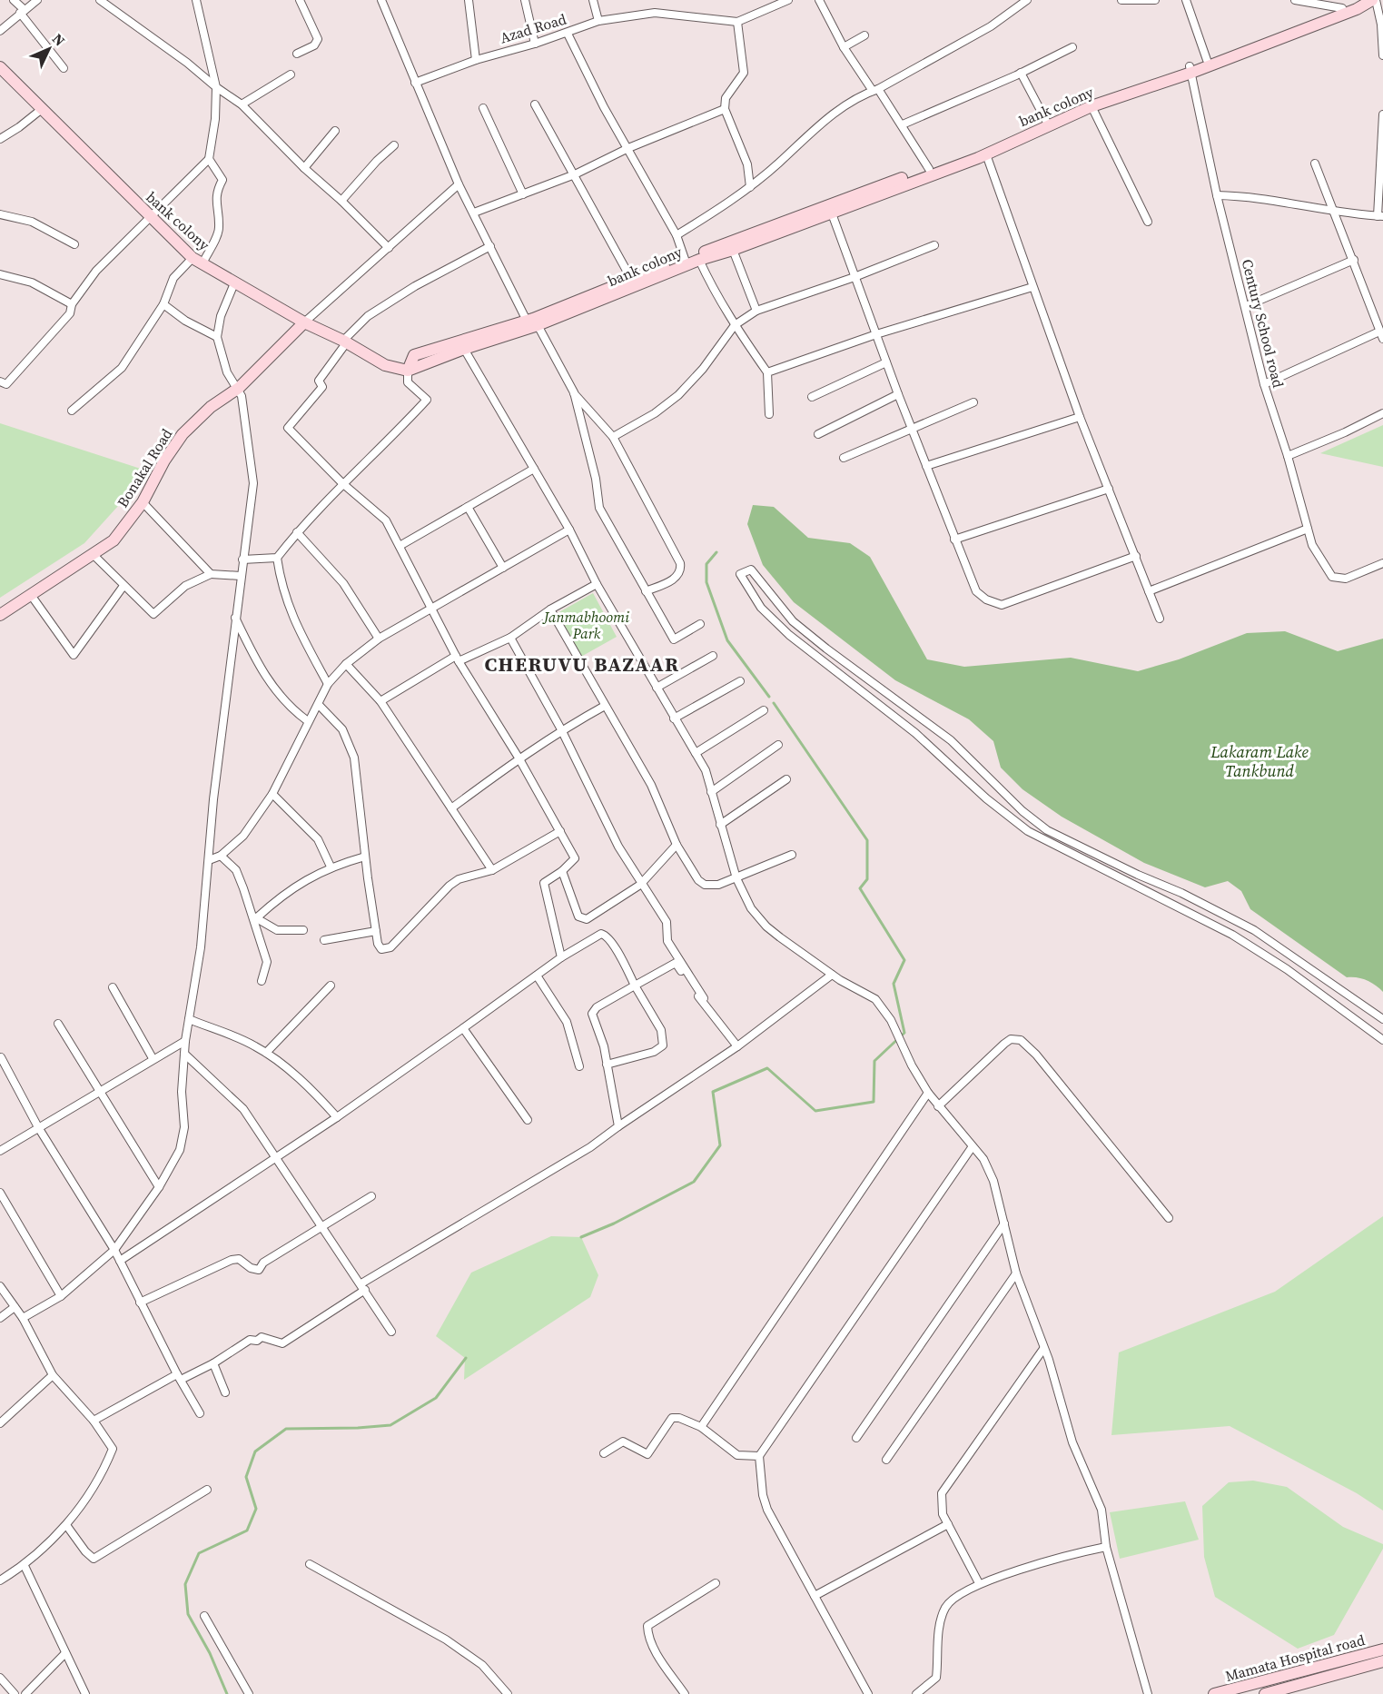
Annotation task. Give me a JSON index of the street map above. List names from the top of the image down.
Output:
{
  "streets": {
    "main road": ["bank colony", "Bonakal Road", "Mamata Hospital road"],
    "street": ["Azad Road", "Century School road"]
  },
  "crossings": [
    ["bank colony", "Century School road"],
    ["bank colony", "Bonakal Road"]
  ],
  "districts": ["CHERUVU BAZAAR"],
  "water": ["Lakaram Lake Tankbund"],
  "parks": ["Janmabhoomi Park"],
  "north": "top right"
}
